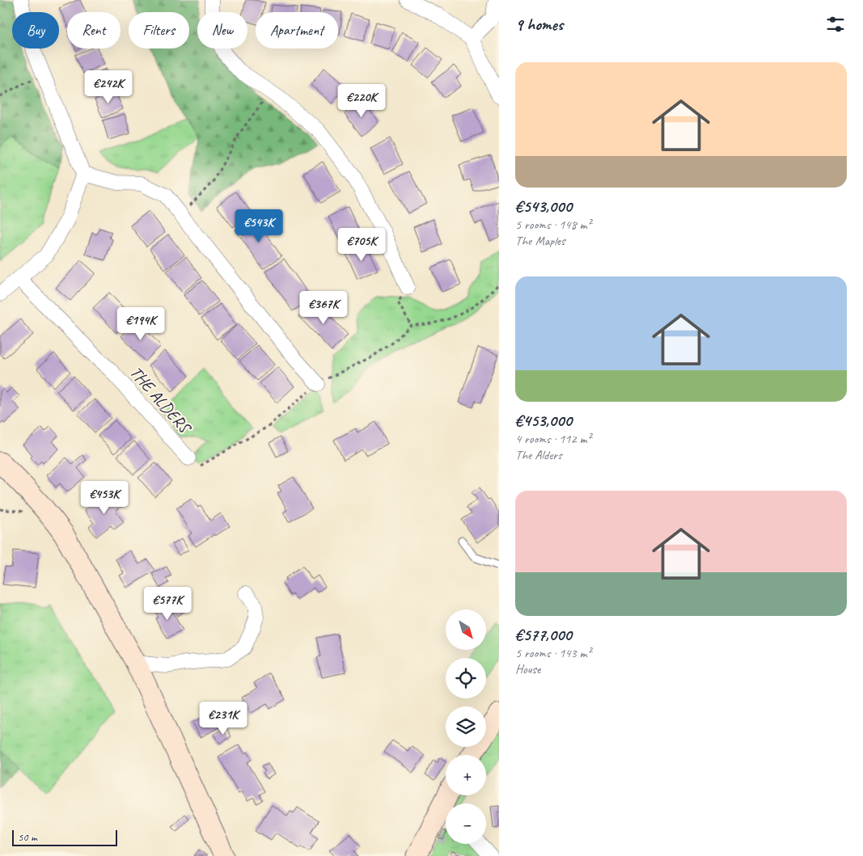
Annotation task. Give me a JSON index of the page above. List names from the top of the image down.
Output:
{
  "streets": {
    "street": ["THE ALDERS"]
  },
  "scale_bar": "50 m",
  "north": "bottom right",
  "page": {
    "heading": "9 homes",
    "chip": [
      "Buy",
      "Rent",
      "Filters",
      "New",
      "Apartment"
    ],
    "list": [
      {
        "name": "€543,000",
        "note": "5 rooms · 148 m² · The Maples"
      },
      {
        "name": "€453,000",
        "note": "4 rooms · 112 m² · The Alders"
      },
      {
        "name": "€577,000",
        "note": "5 rooms · 143 m² · House"
      }
    ],
    "price": [
      "€242K",
      "€220K",
      "€543K",
      "€705K",
      "€367K",
      "€194K",
      "€453K",
      "€577K",
      "€231K"
    ],
    "map_buttons": ["+", "−"],
    "scale": "50 m"
  }
}
